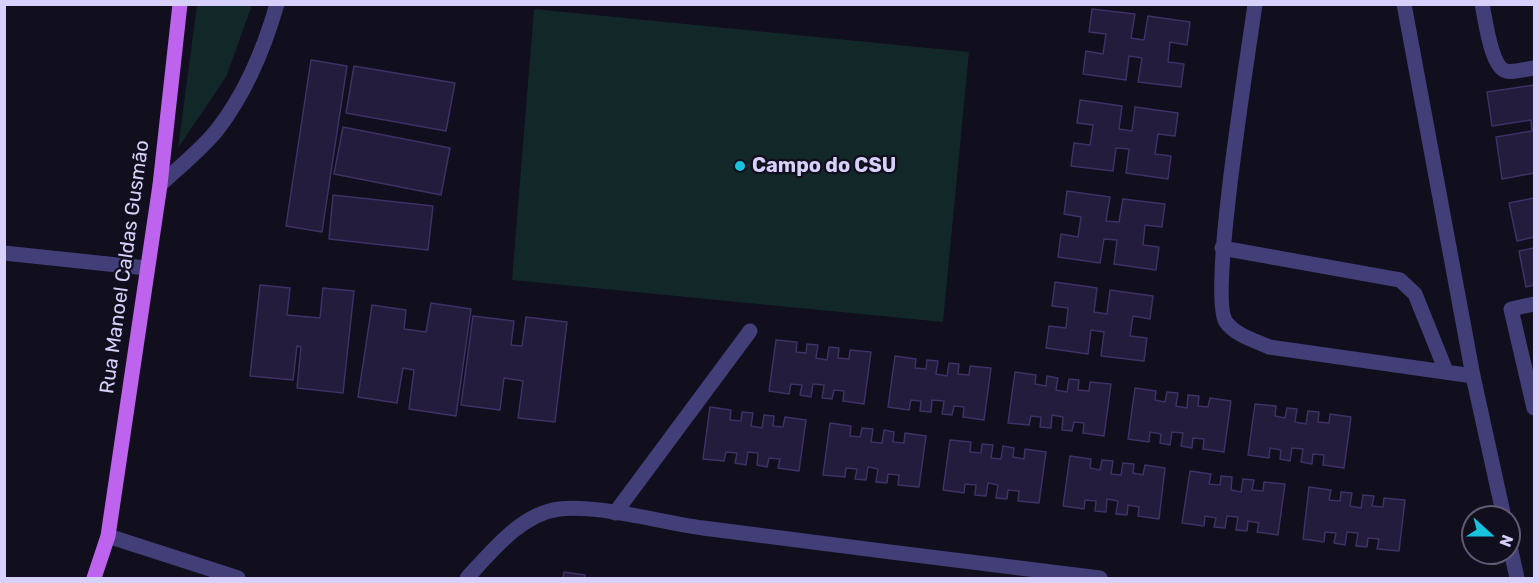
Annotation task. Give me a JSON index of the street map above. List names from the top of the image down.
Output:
{
  "streets": {
    "main road": ["Rua Manoel Caldas Gusmão"]
  },
  "places": ["Campo do CSU"],
  "north": "right"
}
